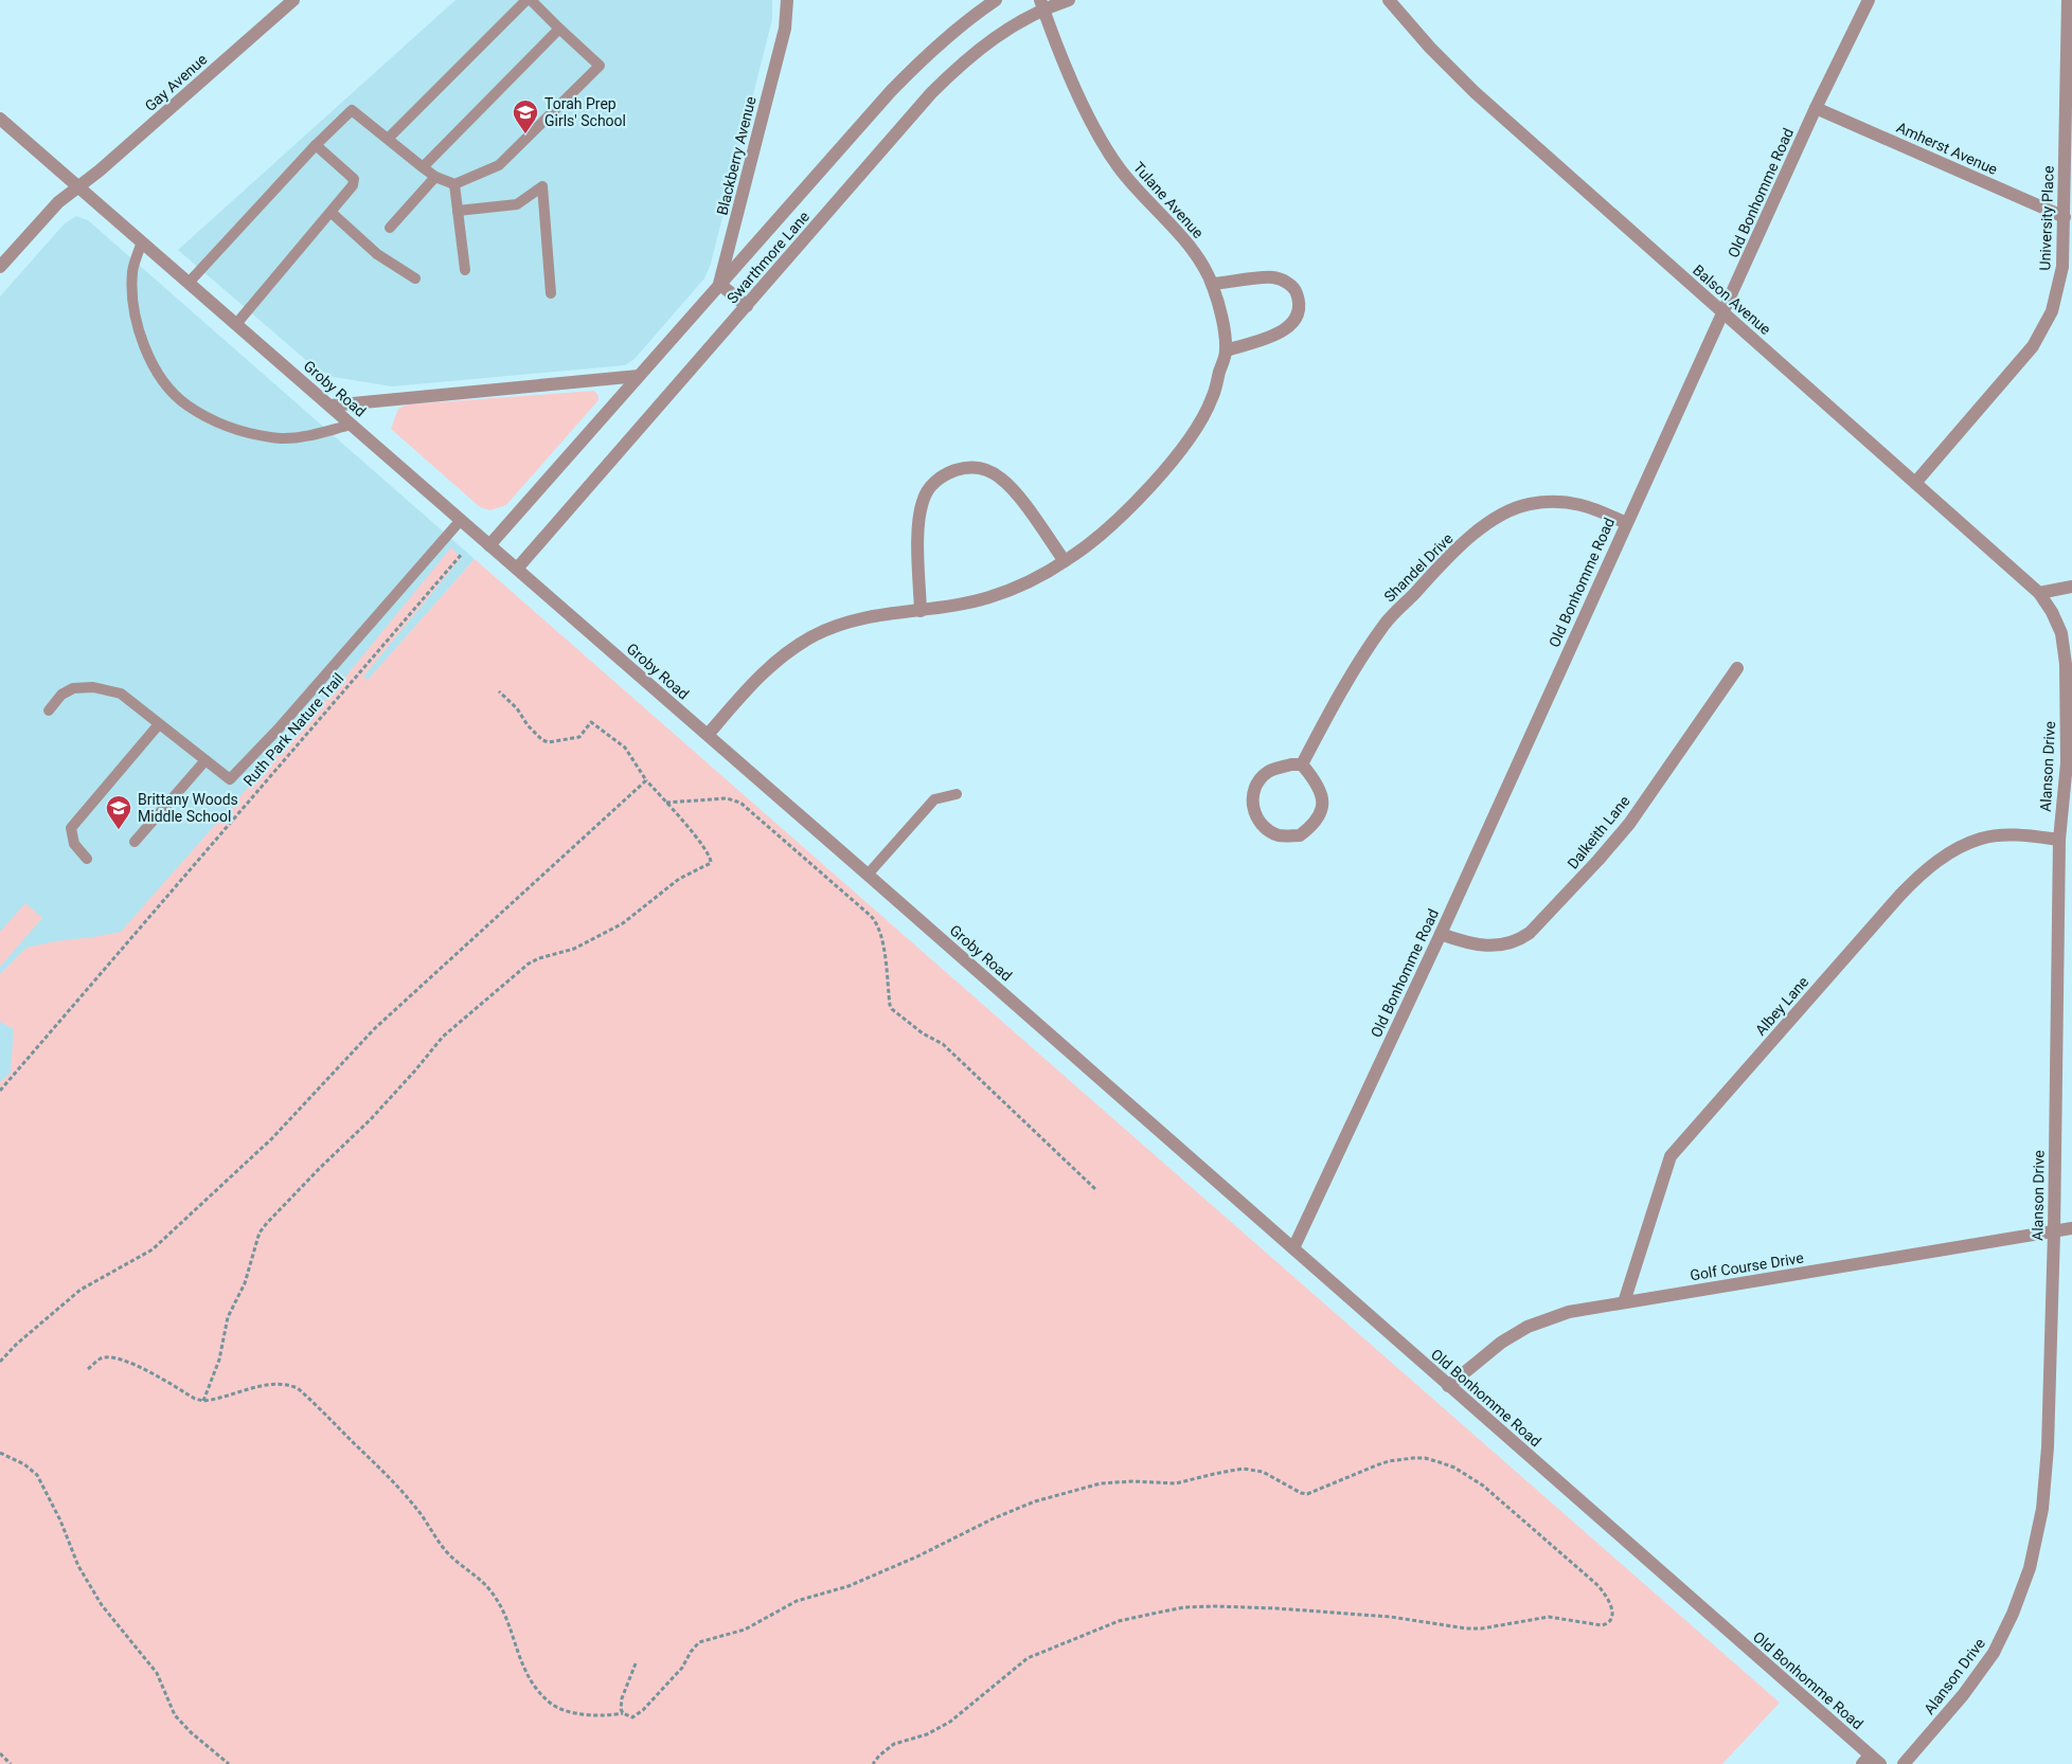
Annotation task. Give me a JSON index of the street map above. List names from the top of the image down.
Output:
{
  "streets": {
    "street": [
      "Gay Avenue",
      "Amherst Avenue",
      "Blackberry Avenue",
      "Old Bonhomme Road",
      "Tulane Avenue",
      "University Place",
      "Swarthmore Lane",
      "Balson Avenue",
      "Groby Road",
      "Shandel Drive",
      "Alanson Drive",
      "Dalkeith Lane",
      "Albey Lane",
      "Golf Course Drive"
    ],
    "path": ["Ruth Park Nature Trail"]
  },
  "crossings": [
    ["Gay Avenue", "Groby Road"],
    ["Amherst Avenue", "Old Bonhomme Road"],
    ["Amherst Avenue", "University Place"],
    ["Blackberry Avenue", "Swarthmore Lane"],
    ["Old Bonhomme Road", "Balson Avenue"],
    ["Old Bonhomme Road", "Groby Road"],
    ["Old Bonhomme Road", "Shandel Drive"],
    ["Old Bonhomme Road", "Dalkeith Lane"],
    ["Old Bonhomme Road", "Golf Course Drive"],
    ["Tulane Avenue", "Swarthmore Lane"],
    ["Tulane Avenue", "Groby Road"],
    ["University Place", "Balson Avenue"],
    ["Swarthmore Lane", "Groby Road"],
    ["Balson Avenue", "Alanson Drive"],
    ["Alanson Drive", "Albey Lane"],
    ["Alanson Drive", "Golf Course Drive"],
    ["Albey Lane", "Golf Course Drive"]
  ],
  "places": {
    "school or university": ["Torah Prep Girls' School", "Brittany Woods Middle School"]
  }
}
